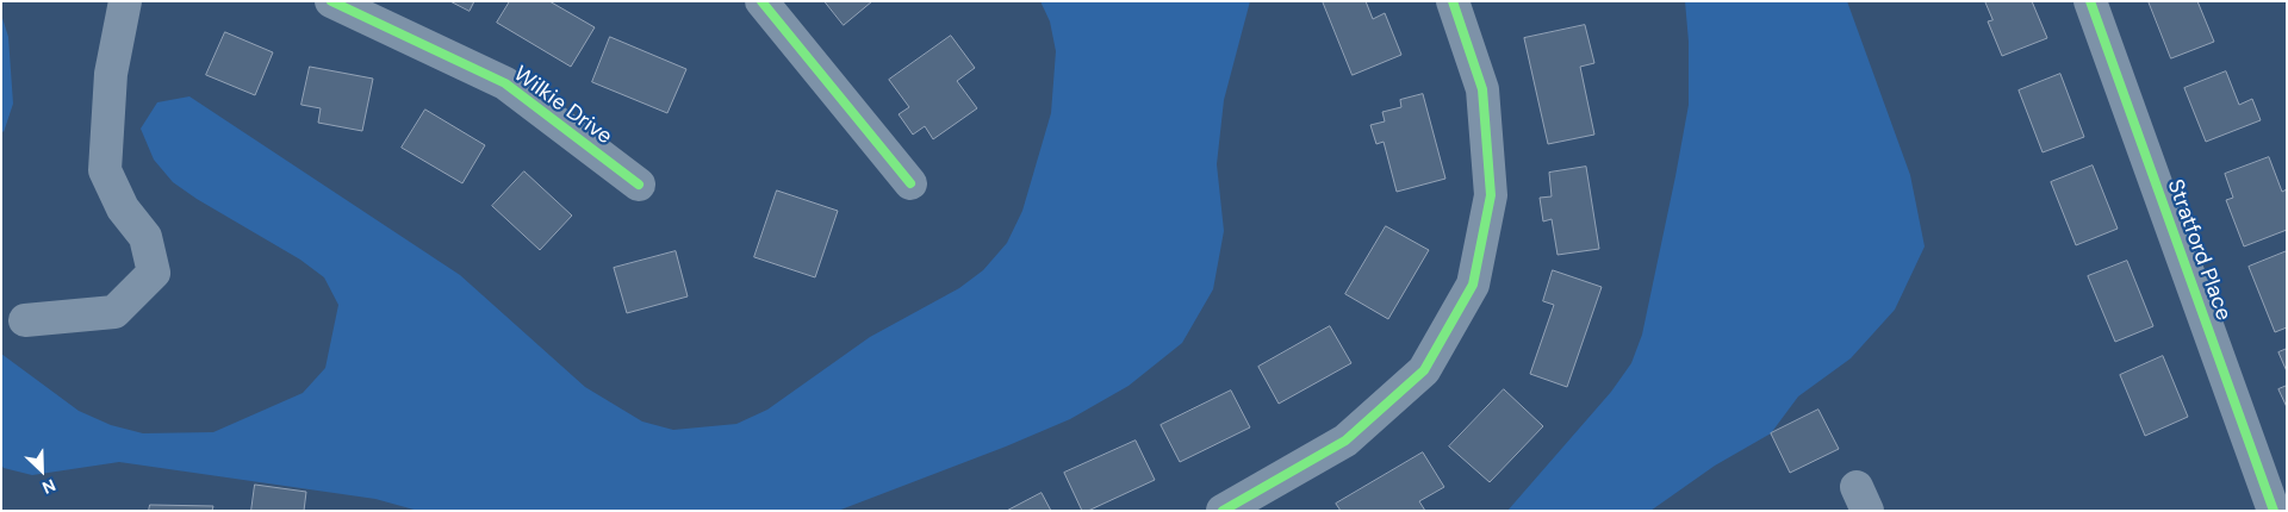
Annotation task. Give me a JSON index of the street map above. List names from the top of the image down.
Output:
{
  "streets": {
    "street": ["Wilkie Drive", "Stratford Place"]
  },
  "north": "bottom right"
}
